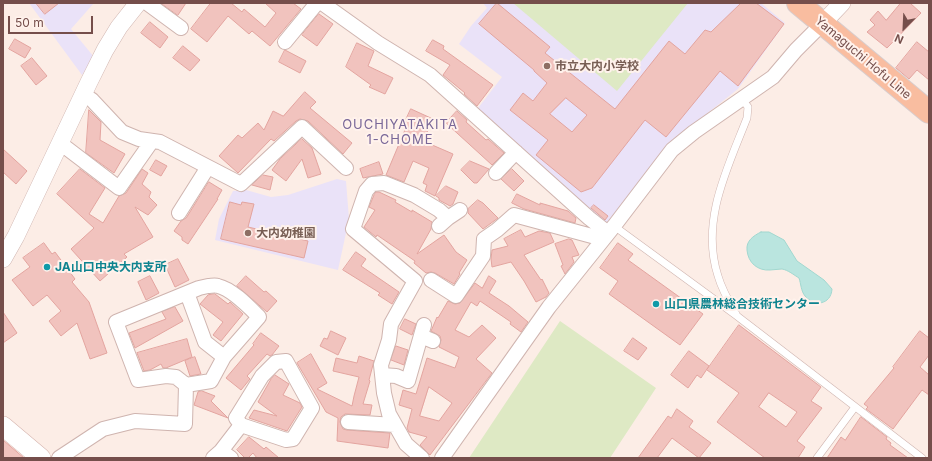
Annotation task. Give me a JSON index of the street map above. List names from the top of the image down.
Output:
{
  "streets": {
    "main road": ["Yamaguchi Hofu Line"]
  },
  "districts": ["OUCHIYATAKITA 1-CHOME"],
  "places": [
    "市立大内小学校",
    "大内幼稚園",
    "JA山口中央大内支所",
    "山口県農林総合技術センター"
  ],
  "scale_bar": "50 m",
  "north": "bottom left"
}
